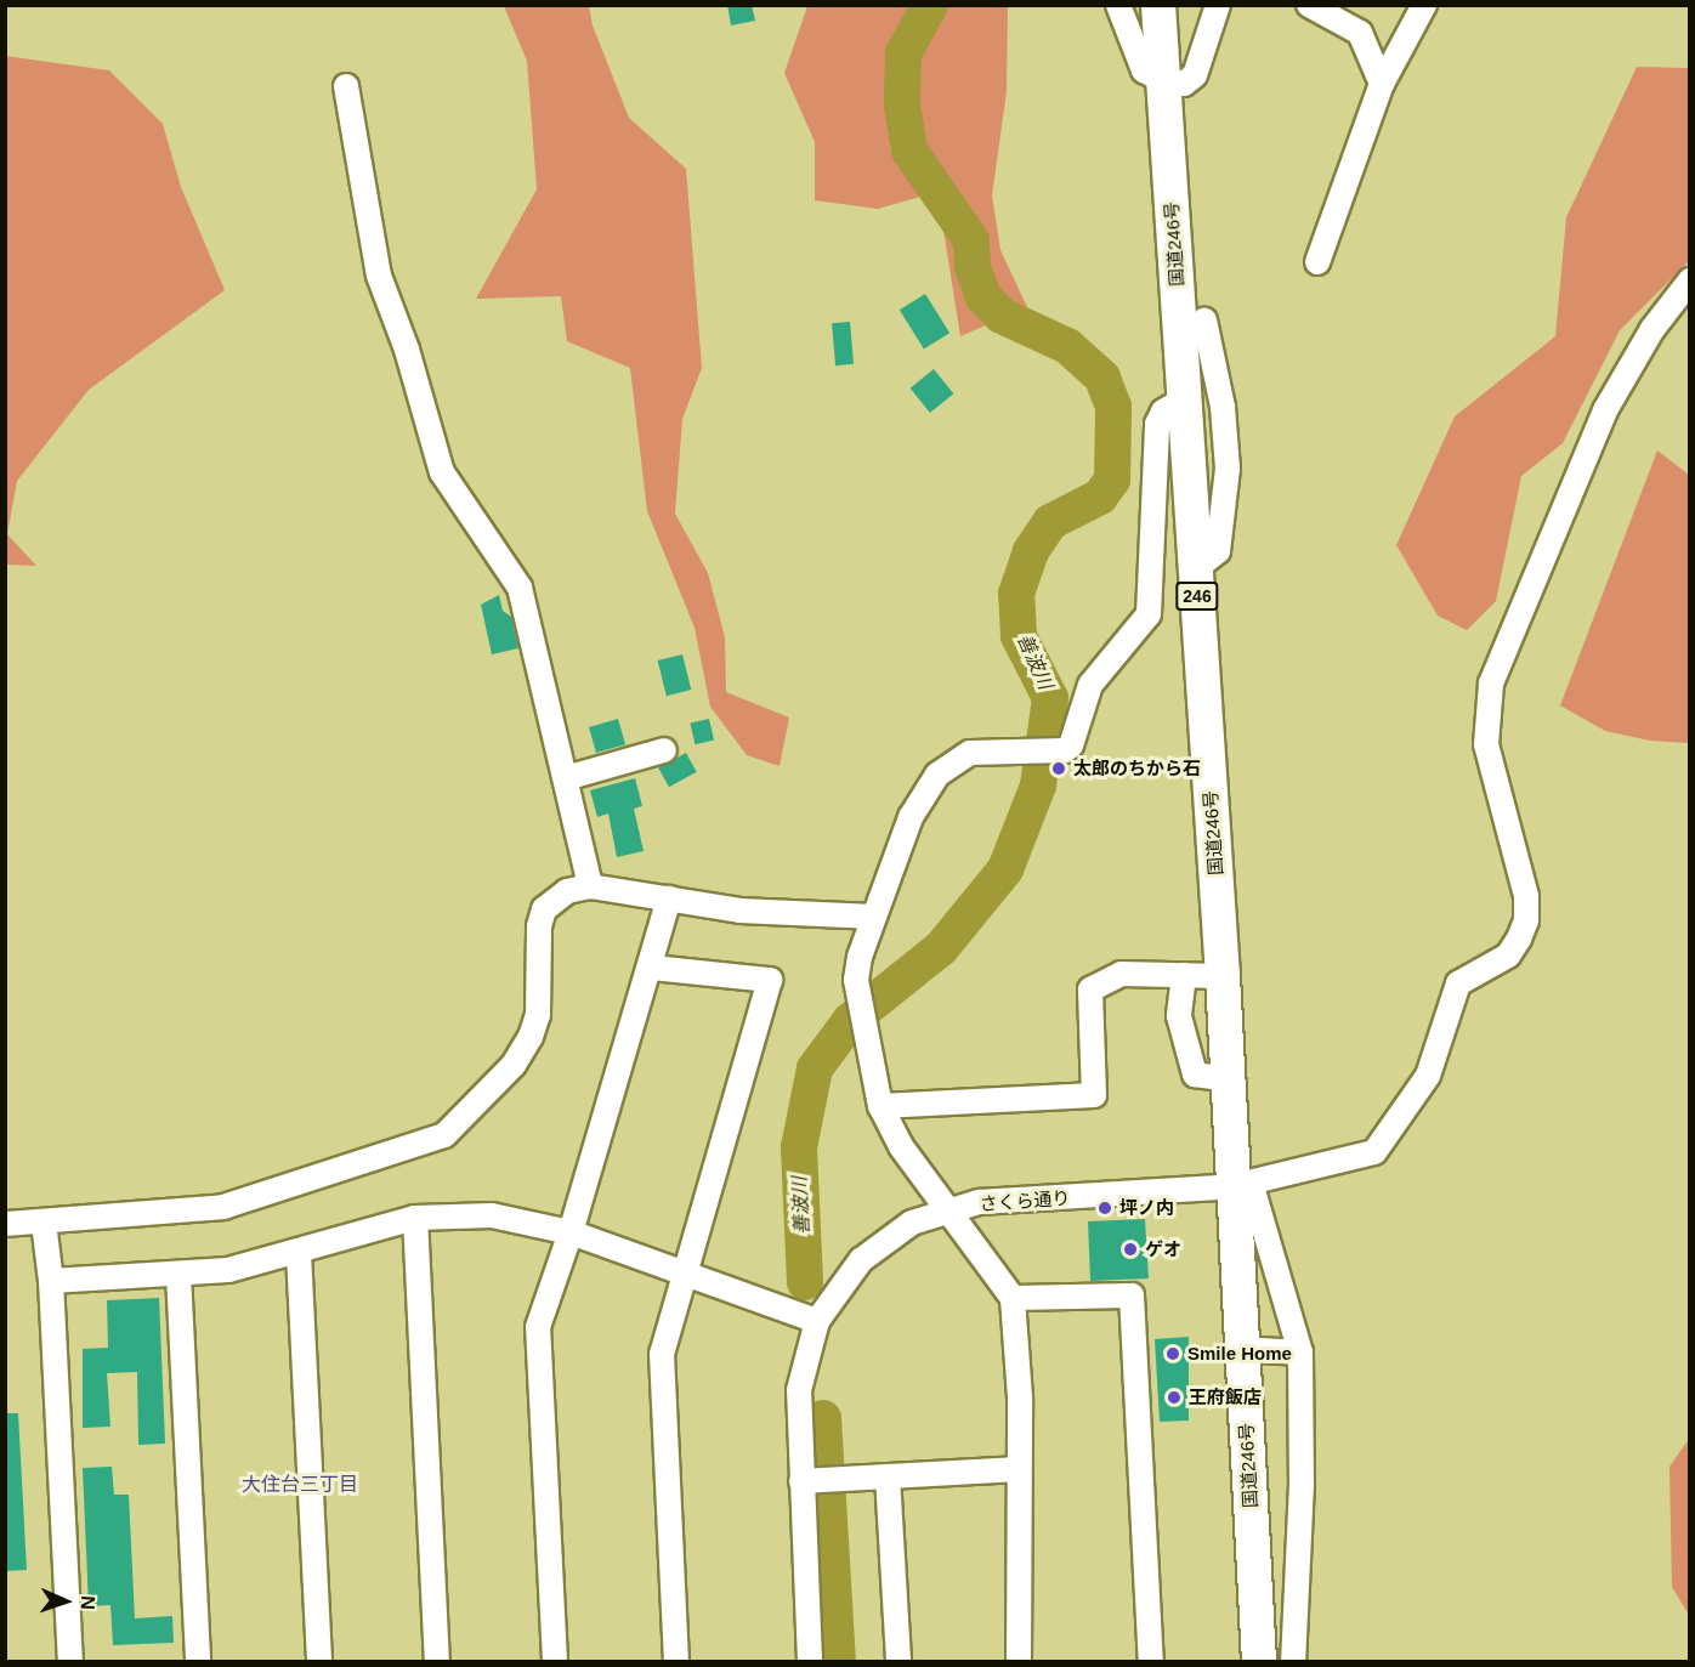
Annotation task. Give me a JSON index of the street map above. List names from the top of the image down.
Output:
{
  "streets": {
    "highway": ["国道246号", "246"],
    "street": ["さくら通り"]
  },
  "crossings": [
    ["国道246号", "さくら通り"]
  ],
  "districts": ["大住台三丁目"],
  "water": ["善波川"],
  "places": [
    "太郎のちから石",
    "坪ノ内",
    "ゲオ",
    "Smile Home",
    "王府飯店"
  ],
  "north": "right"
}
